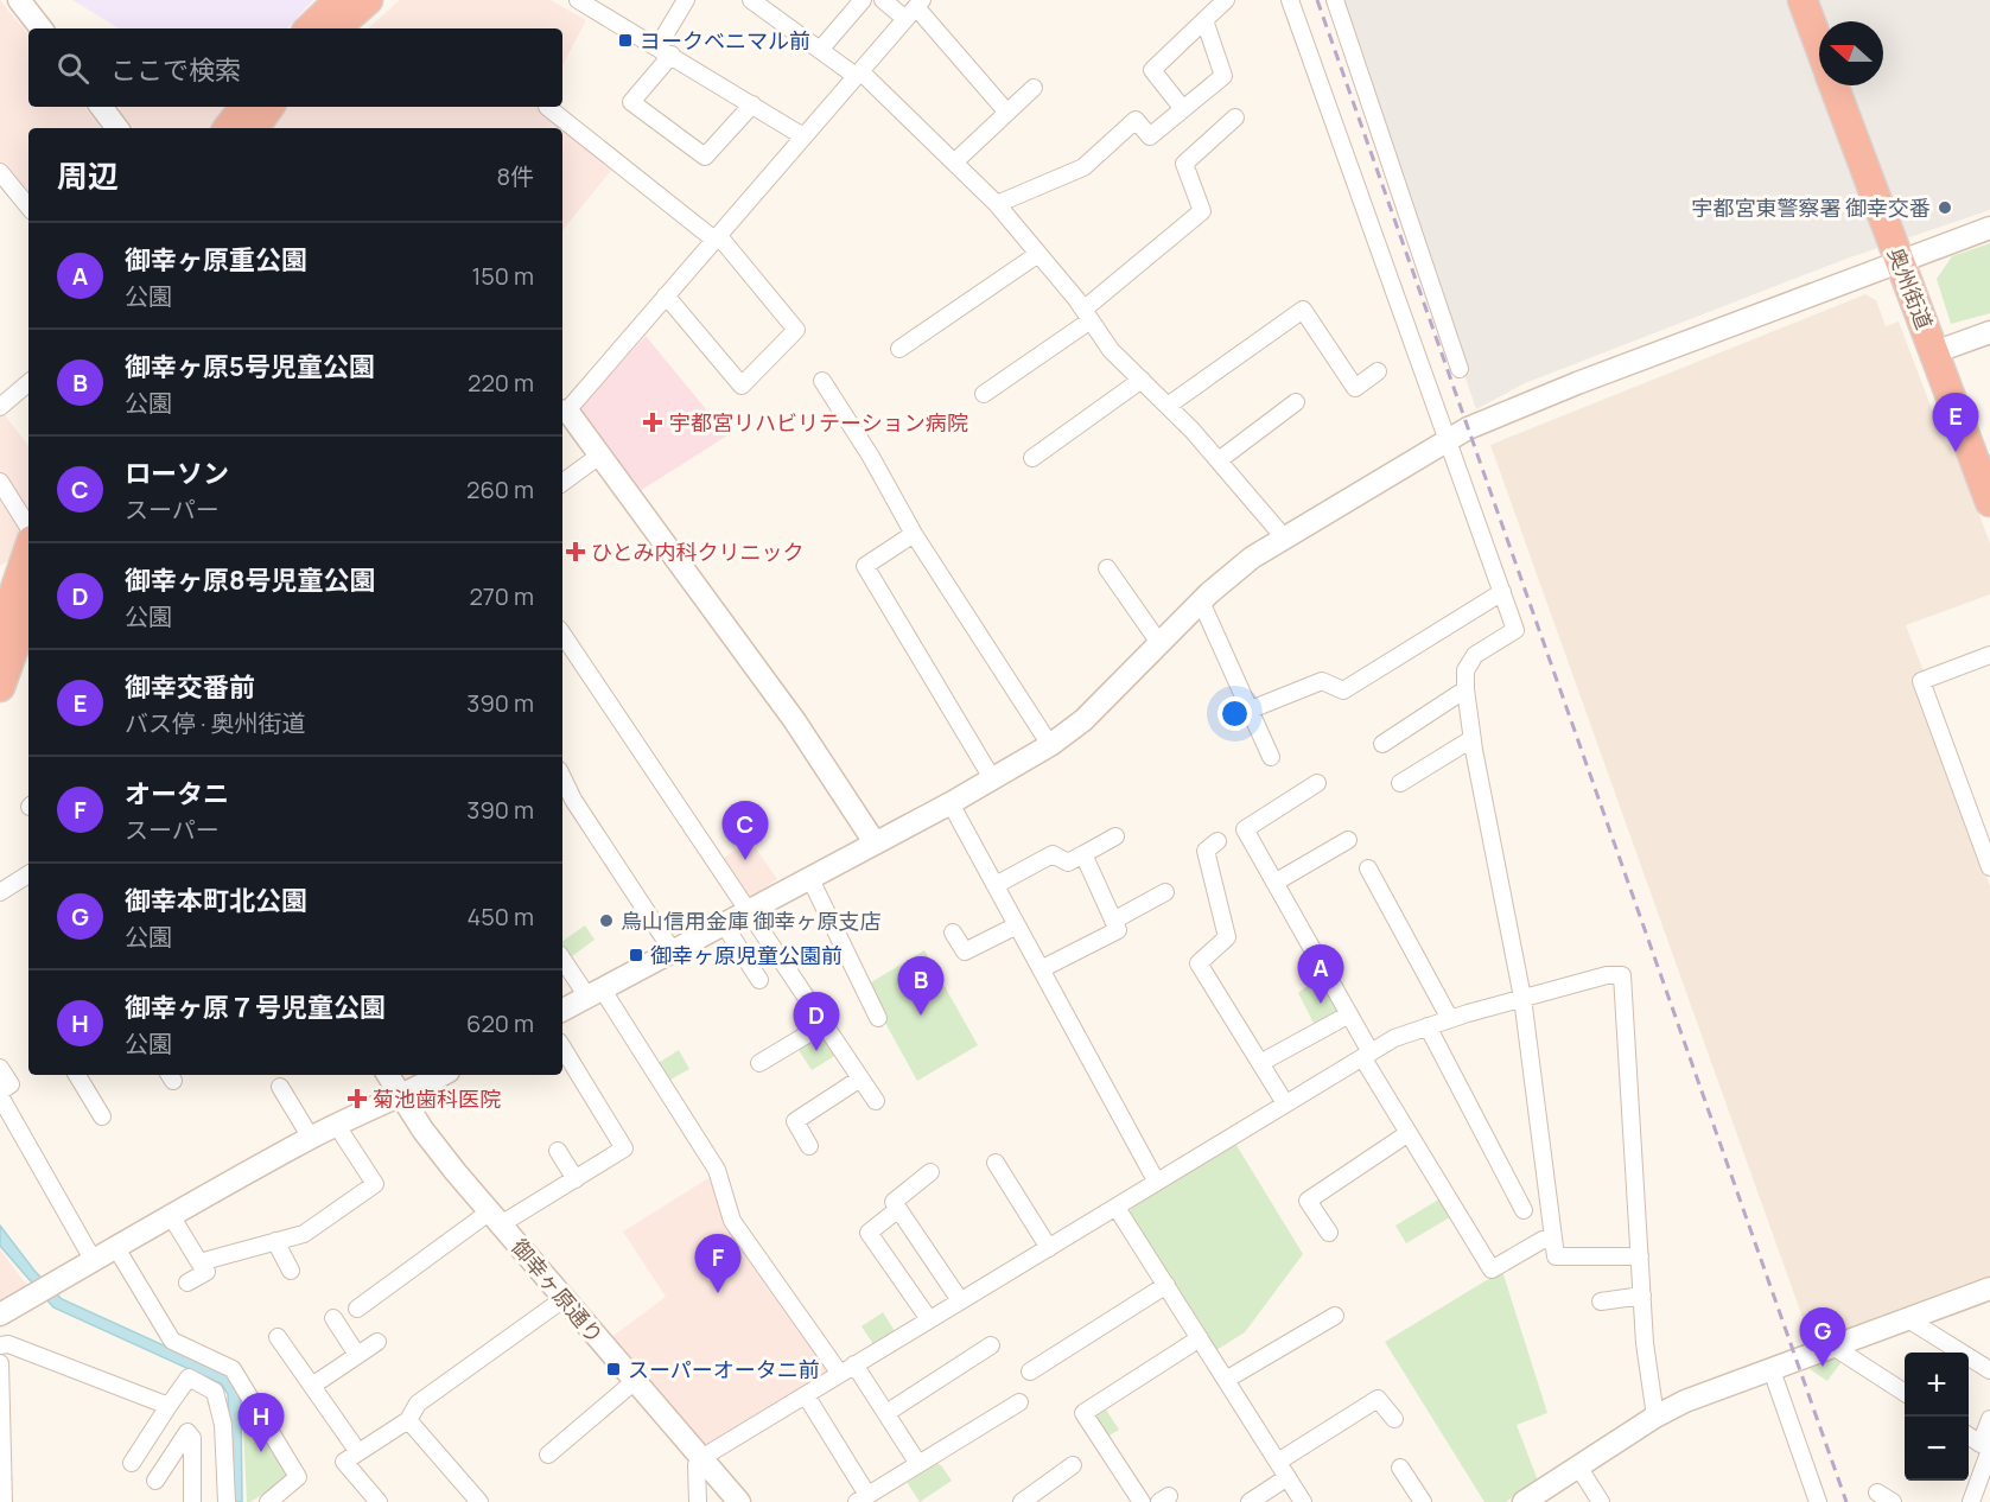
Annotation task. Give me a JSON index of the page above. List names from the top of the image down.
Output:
{
  "streets": {
    "highway": ["奥州街道"],
    "street": ["御幸ヶ原通り"]
  },
  "places": {
    "transit": ["ヨークベニマル前", "御幸ヶ原児童公園前", "スーパーオータニ前"],
    "other": ["宇都宮東警察署 御幸交番", "烏山信用金庫 御幸ヶ原支店"],
    "health": ["宇都宮リハビリテーション病院", "ひとみ内科クリニック", "菊池歯科医院"]
  },
  "north": "left",
  "page": {
    "search": "ここで検索",
    "heading": ["周辺", "8件"],
    "list": [
      {
        "mark": "A",
        "name": "御幸ヶ原重公園",
        "note": "公園",
        "value": "150 m"
      },
      {
        "mark": "B",
        "name": "御幸ヶ原5号児童公園",
        "note": "公園",
        "value": "220 m"
      },
      {
        "mark": "C",
        "name": "ローソン",
        "note": "スーパー",
        "value": "260 m"
      },
      {
        "mark": "D",
        "name": "御幸ヶ原8号児童公園",
        "note": "公園",
        "value": "270 m"
      },
      {
        "mark": "E",
        "name": "御幸交番前",
        "note": "バス停 · 奥州街道",
        "value": "390 m"
      },
      {
        "mark": "F",
        "name": "オータニ",
        "note": "スーパー",
        "value": "390 m"
      },
      {
        "mark": "G",
        "name": "御幸本町北公園",
        "note": "公園",
        "value": "450 m"
      },
      {
        "mark": "H",
        "name": "御幸ヶ原７号児童公園",
        "note": "公園",
        "value": "620 m"
      }
    ],
    "pins": [
      "E",
      "C",
      "A",
      "B",
      "D",
      "F",
      "G",
      "H"
    ],
    "map_buttons": ["+", "−"]
  }
}
